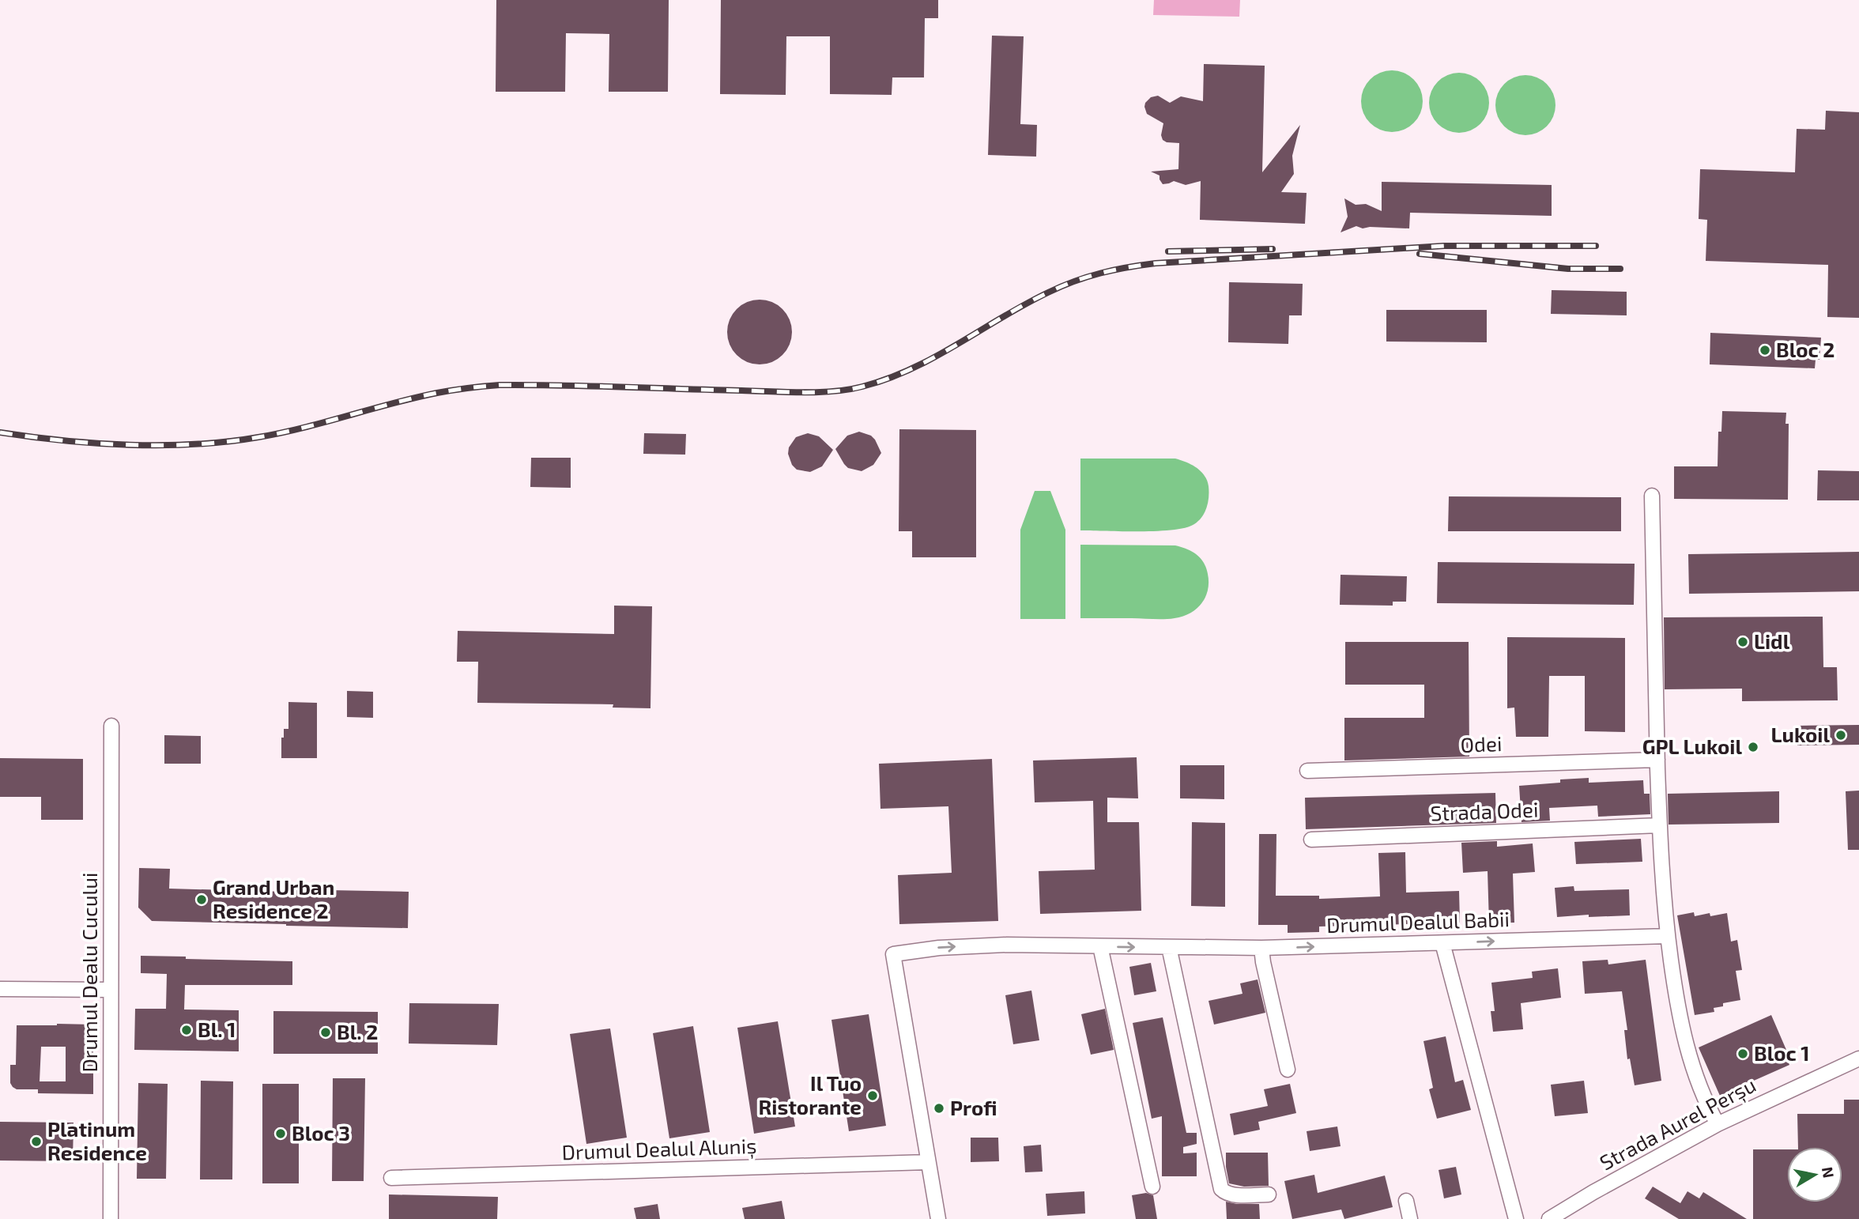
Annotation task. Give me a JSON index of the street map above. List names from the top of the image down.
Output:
{
  "streets": {
    "street": [
      "Odei",
      "Strada Odei",
      "Drumul Dealul Babii",
      "Drumul Dealu Cucului",
      "Strada Aurel Perșu",
      "Drumul Dealul Aluniș"
    ]
  },
  "crossings": [
    ["Drumul Dealul Babii", "Drumul Dealul Aluniș"]
  ],
  "places": [
    "Bloc 2",
    "Lidl",
    "Lukoil",
    "GPL Lukoil",
    "Grand Urban Residence 2",
    "Bl. 1",
    "Bl. 2",
    "Bloc 1",
    "Il Tuo Ristorante",
    "Profi",
    "Bloc 3",
    "Platinum Residence"
  ],
  "north": "right"
}
